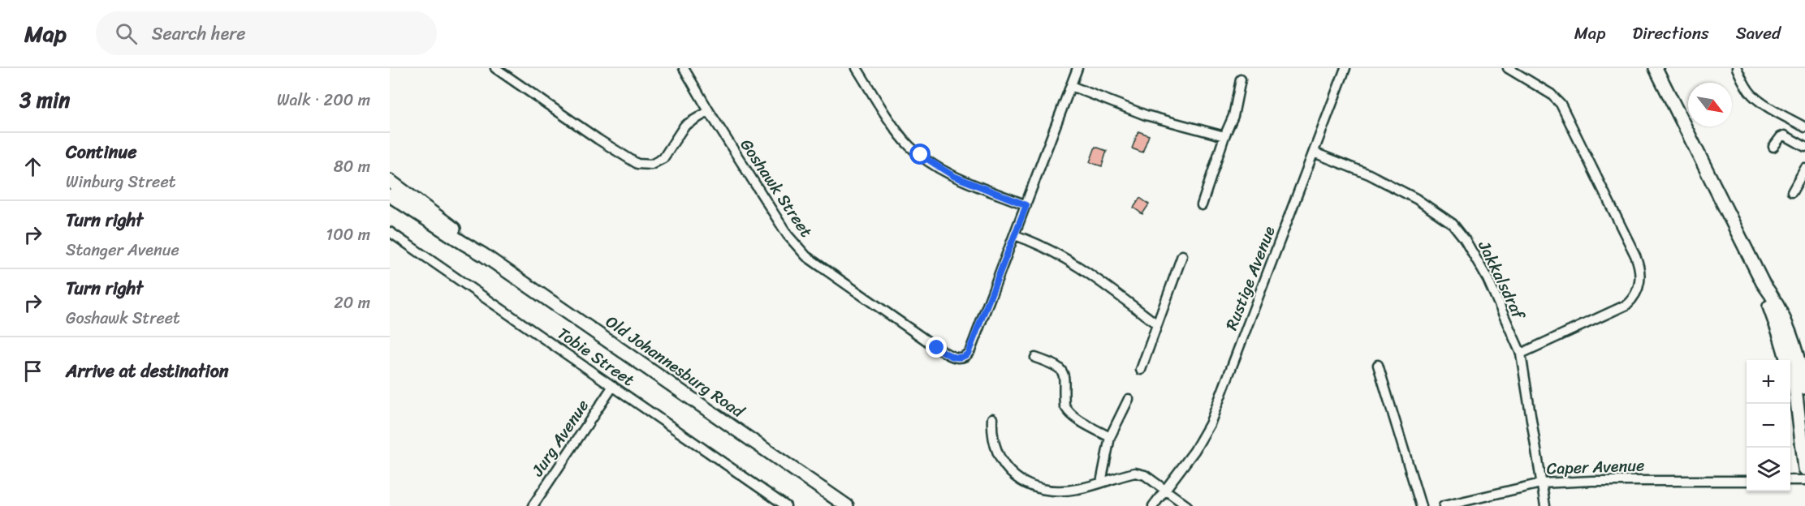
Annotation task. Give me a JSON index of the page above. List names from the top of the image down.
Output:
{
  "streets": {
    "main road": ["Old Johannesburg Road"],
    "street": [
      "Goshawk Street",
      "Rustige Avenue",
      "Jakkalsdraf",
      "Tobie Street",
      "Jurg Avenue",
      "Caper Avenue"
    ]
  },
  "crossings": [
    ["Rustige Avenue", "Jakkalsdraf"],
    ["Jakkalsdraf", "Caper Avenue"],
    ["Tobie Street", "Jurg Avenue"]
  ],
  "north": "bottom right",
  "page": {
    "header": "Map",
    "search": "Search here",
    "nav": ["Map", "Directions", "Saved"],
    "heading": ["3 min", "Walk · 200 m"],
    "list": [
      ["Continue", "Winburg Street", "80 m"],
      ["Turn right", "Stanger Avenue", "100 m"],
      ["Turn right", "Goshawk Street", "20 m"],
      "Arrive at destination"
    ],
    "map_buttons": ["+", "−"]
  }
}
